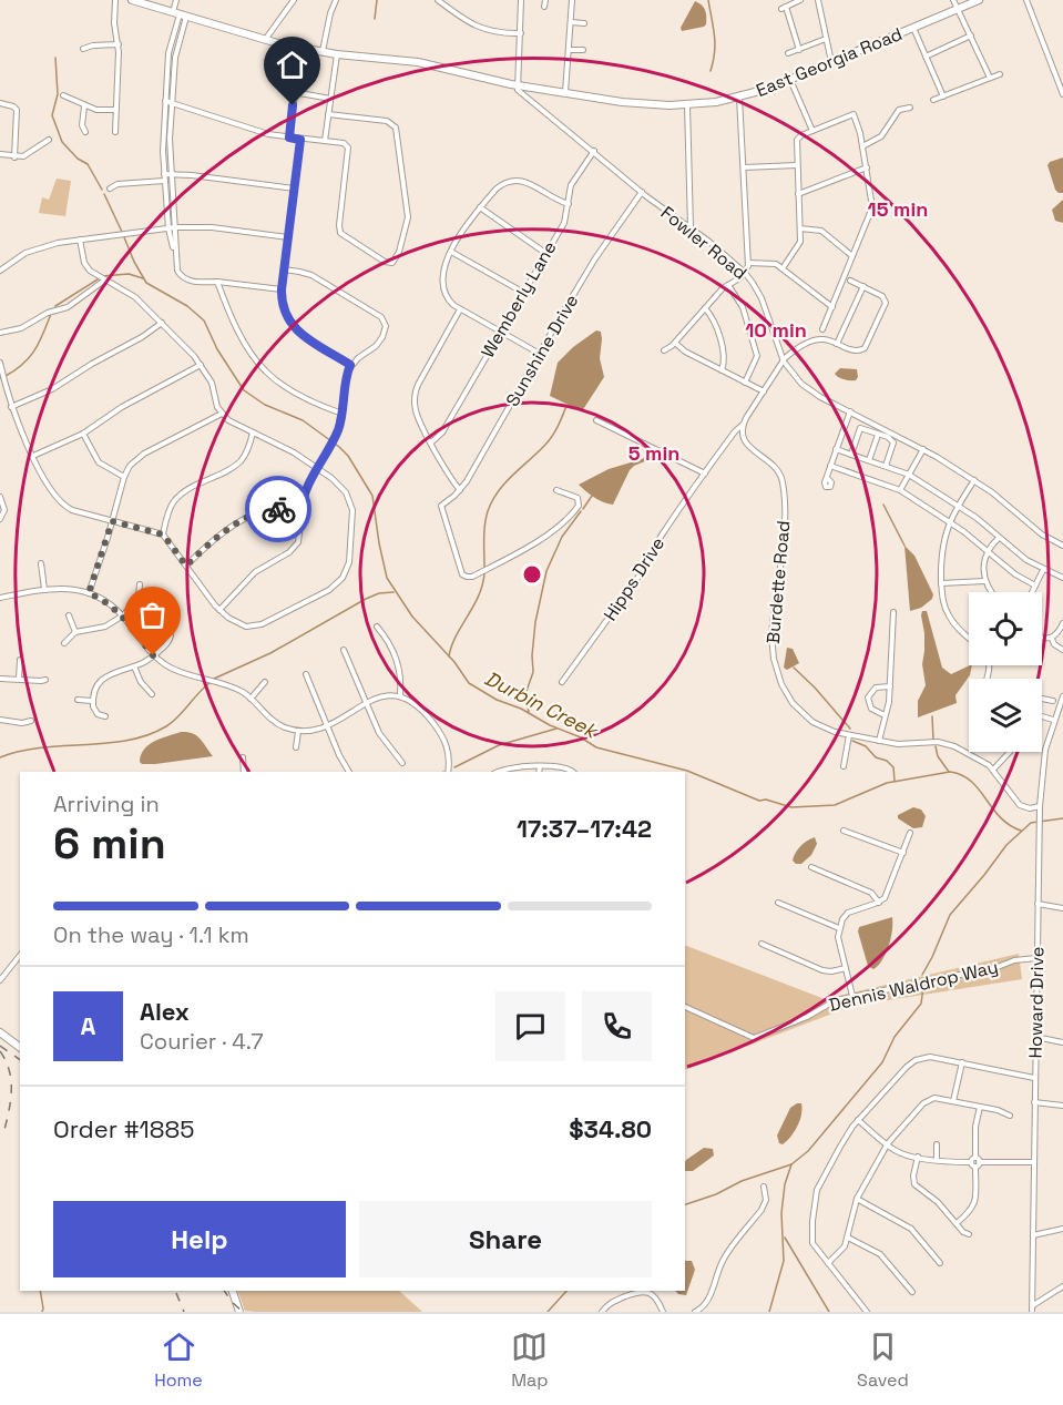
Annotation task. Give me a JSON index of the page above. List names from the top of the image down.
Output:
{
  "streets": {
    "main road": ["East Georgia Road"],
    "street": [
      "Fowler Road",
      "Wemberly Lane",
      "Sunshine Drive",
      "Hipps Drive",
      "Burdette Road",
      "Dennis Waldrop Way",
      "Howard Drive"
    ]
  },
  "crossings": [
    ["East Georgia Road", "Fowler Road"],
    ["Fowler Road", "Wemberly Lane"],
    ["Fowler Road", "Sunshine Drive"],
    ["Hipps Drive", "Burdette Road"],
    ["Burdette Road", "Howard Drive"],
    ["Dennis Waldrop Way", "Howard Drive"]
  ],
  "water": ["Durbin Creek"],
  "page": {
    "heading": ["6 min", "Arriving in", "17:37–17:42"],
    "panel": [
      "Alex",
      "Courier · 4.7",
      "Order #1885",
      "$34.80"
    ],
    "bar": "On the way · 1.1 km",
    "round": "A",
    "buttons": ["Help", "Share"],
    "tabs": ["Home", "Map", "Saved"]
  },
  "rings": ["15 min", "10 min", "5 min"]
}
